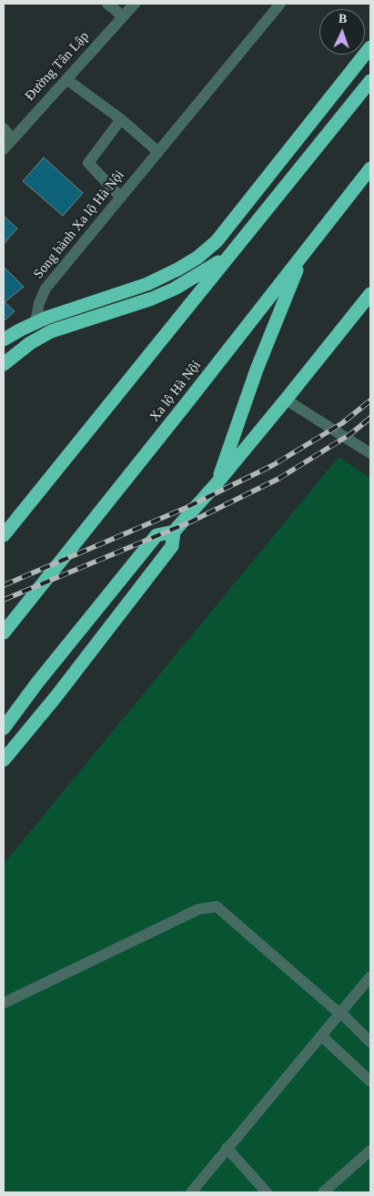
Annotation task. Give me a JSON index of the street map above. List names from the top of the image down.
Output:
{
  "streets": {
    "highway": ["Xa lộ Hà Nội"],
    "street": ["Đường Tân Lập", "Song hành Xa lộ Hà Nội"]
  },
  "north": "top"
}
